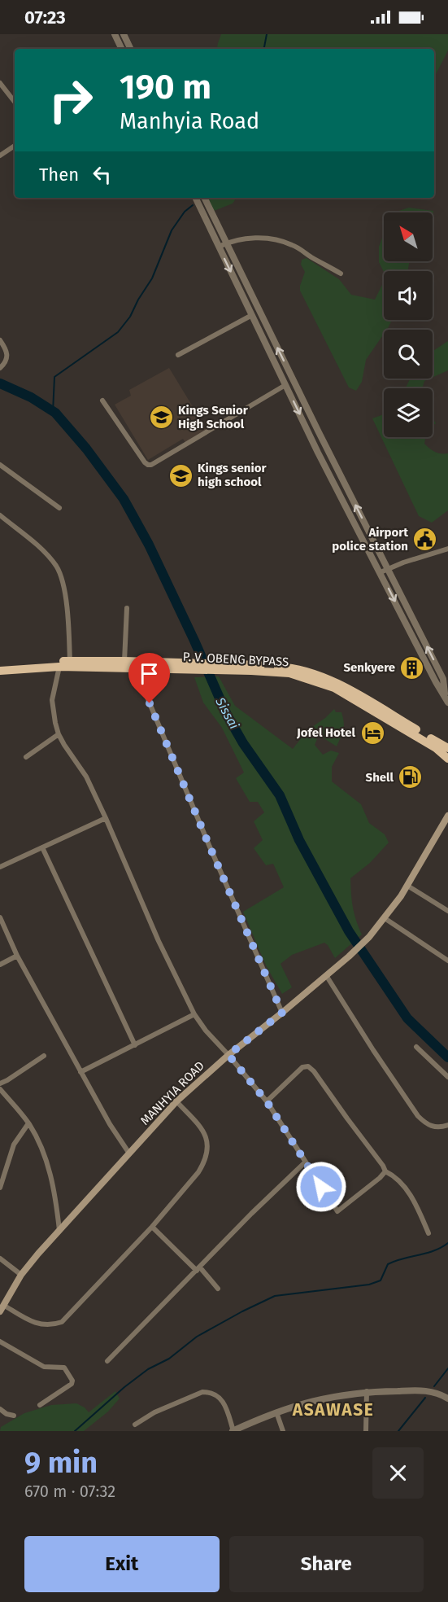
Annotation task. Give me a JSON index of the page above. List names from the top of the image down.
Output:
{
  "streets": {
    "highway": ["P. V. OBENG BYPASS"],
    "main road": ["MANHYIA ROAD"]
  },
  "districts": ["ASAWASE"],
  "water": ["Sissai"],
  "places": {
    "school or university": ["Kings Senior High School", "Kings senior high school"],
    "public building": ["Airport police station"],
    "building": ["Senkyere"],
    "hotel": ["Jofel Hotel"],
    "fuel station": ["Shell"]
  },
  "north": "top left",
  "page": {
    "status": "07:23",
    "turn": ["190 m", "Manhyia Road"],
    "then": "Then",
    "heading": ["9 min", "670 m · 07:32"],
    "buttons": ["Exit", "Share"]
  }
}
